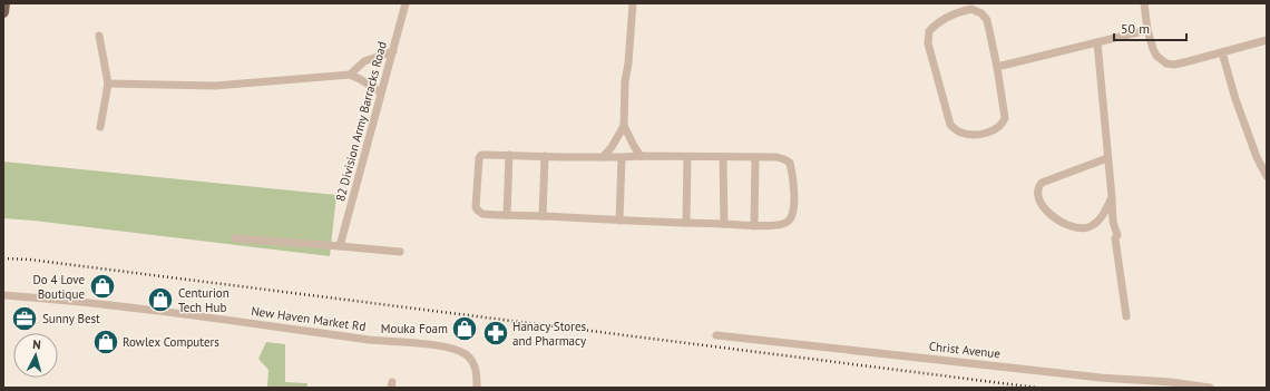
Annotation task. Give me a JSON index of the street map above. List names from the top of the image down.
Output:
{
  "streets": {
    "street": ["82 Division Army Barracks Road", "New Haven Market Rd", "Christ Avenue"]
  },
  "places": {
    "shop": [
      "Do 4 Love Boutique",
      "Centurion Tech Hub",
      "Mouka Foam",
      "Rowlex Computers"
    ],
    "office": ["Sunny Best"],
    "pharmacy": ["Hanacy Stores and Pharmacy"]
  },
  "scale_bar": "50 m",
  "north": "top"
}
